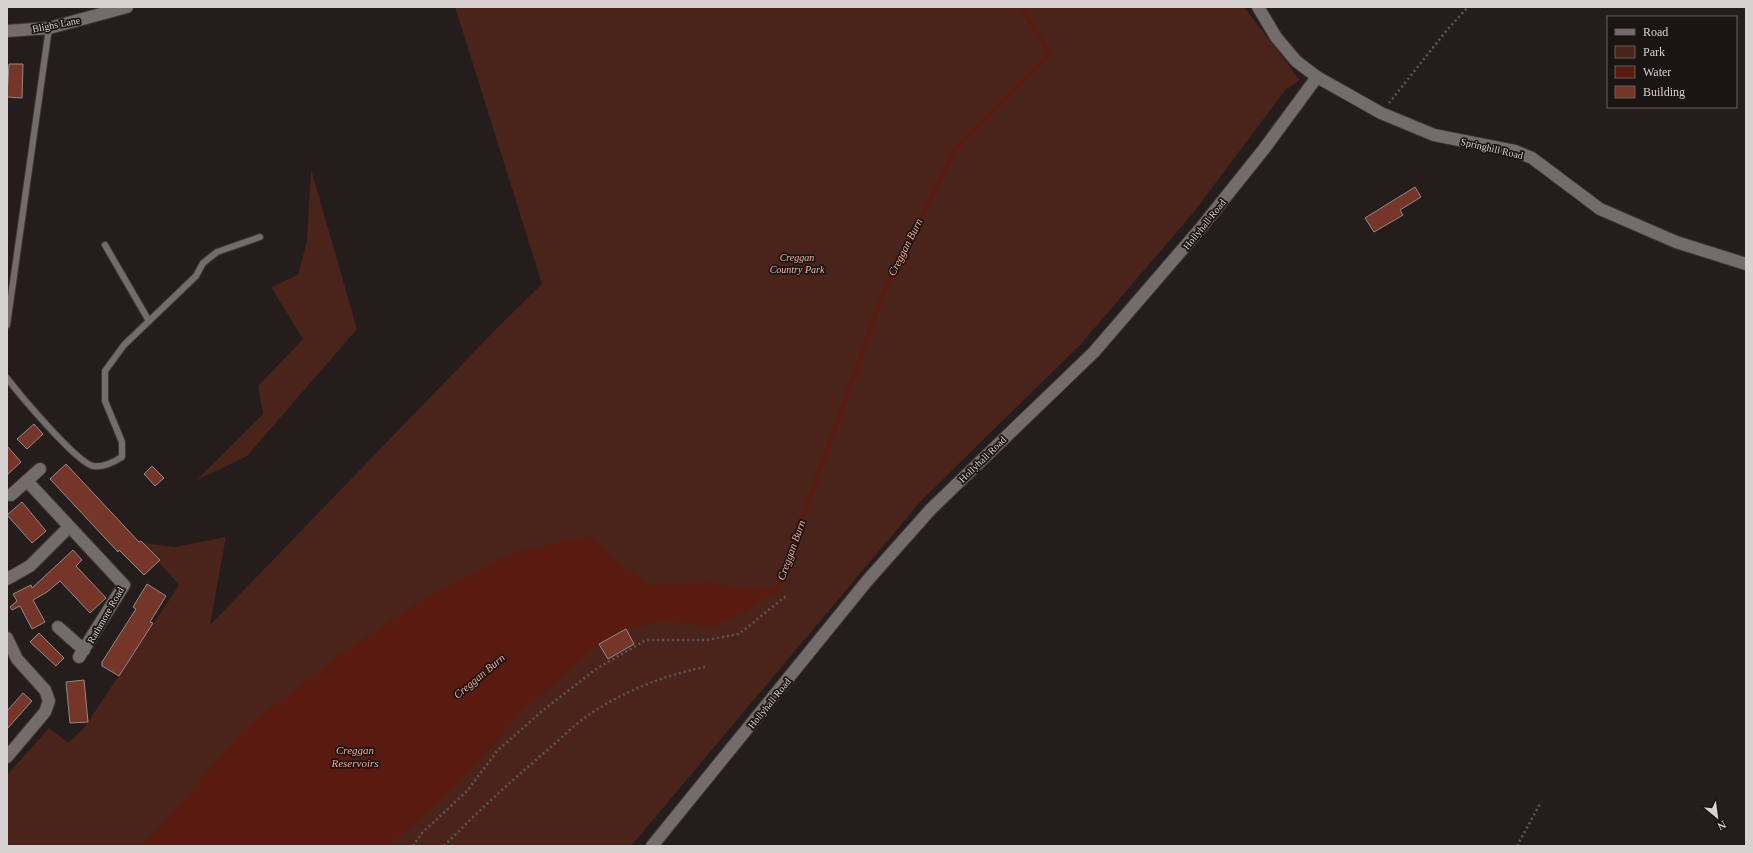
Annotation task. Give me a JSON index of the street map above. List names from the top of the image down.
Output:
{
  "streets": {
    "street": [
      "Blighs Lane",
      "Springhill Road",
      "Hollyhall Road",
      "Rathmore Road"
    ]
  },
  "crossings": [
    ["Springhill Road", "Hollyhall Road"]
  ],
  "water": ["Creggan Burn", "Creggan Reservoirs"],
  "parks": ["Creggan Country Park"],
  "legend": [
    "Road",
    "Park",
    "Water",
    "Building"
  ],
  "north": "bottom right"
}
